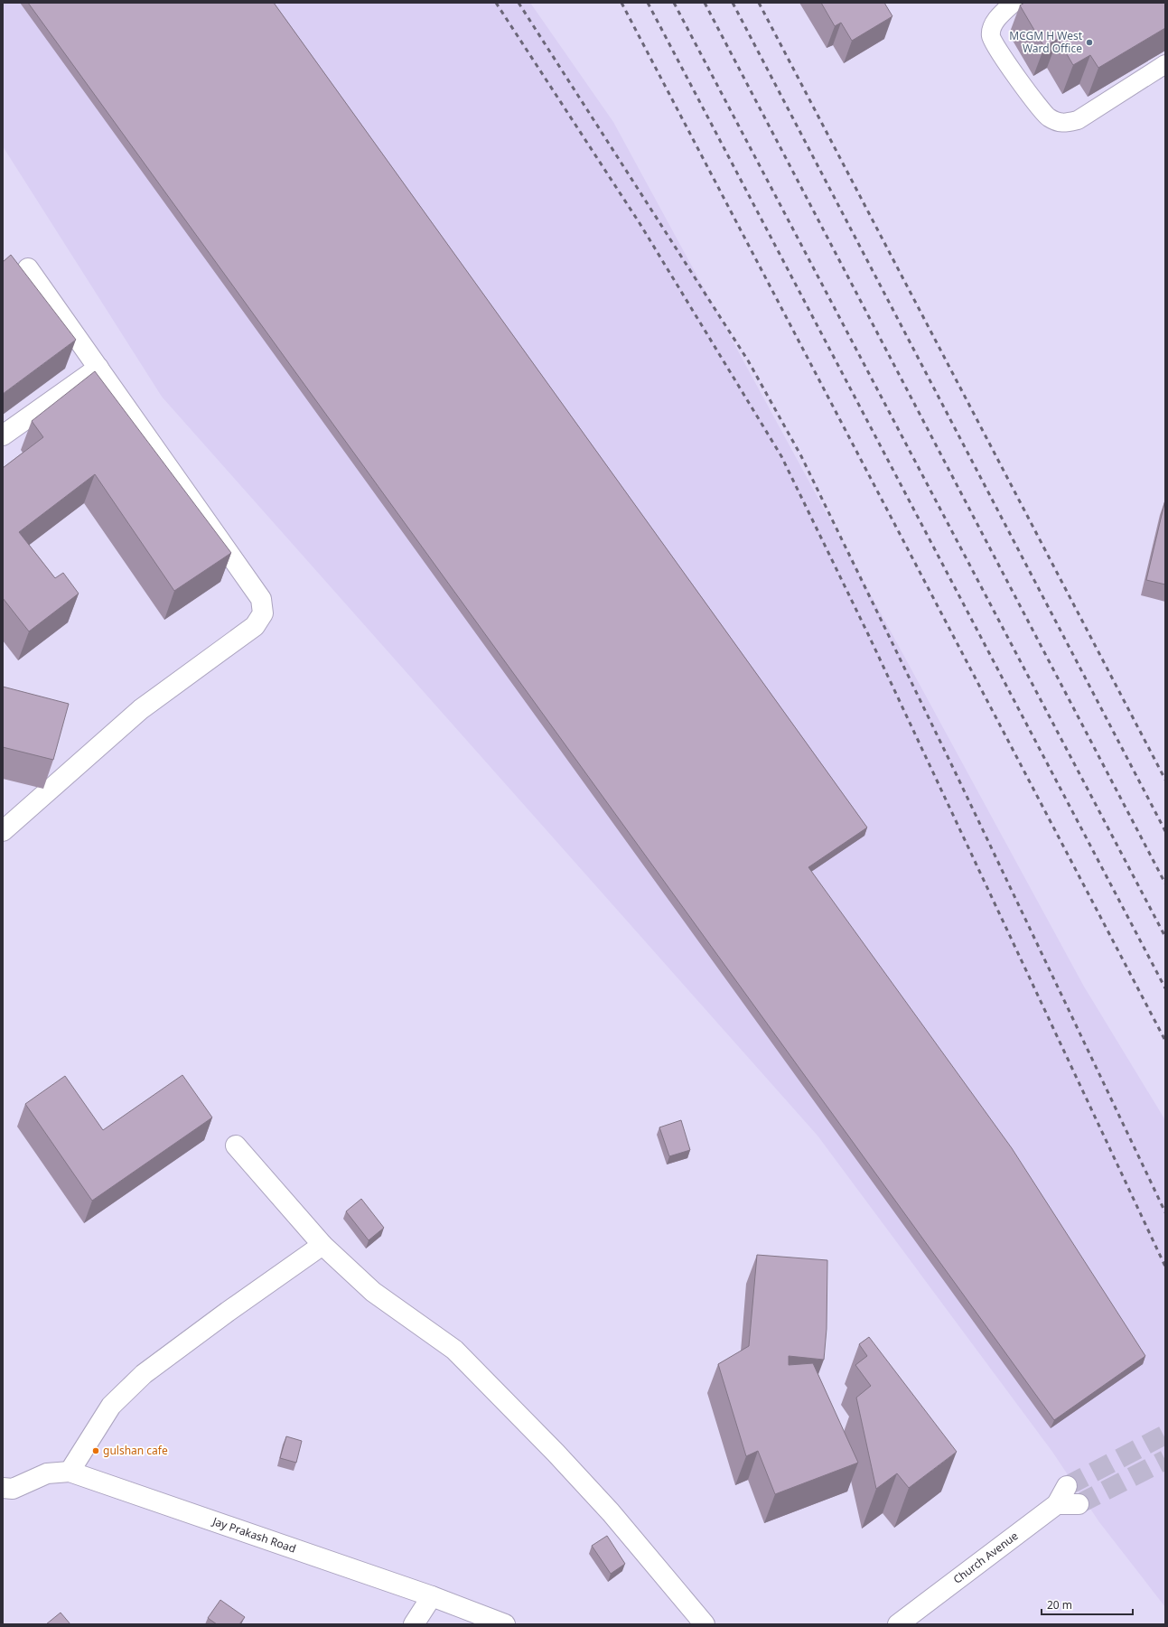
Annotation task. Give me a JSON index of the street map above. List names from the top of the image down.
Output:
{
  "streets": {
    "street": ["Jay Prakash Road", "Church Avenue"]
  },
  "places": ["MCGM H West Ward Office", "gulshan cafe"],
  "scale_bar": "20 m"
}
